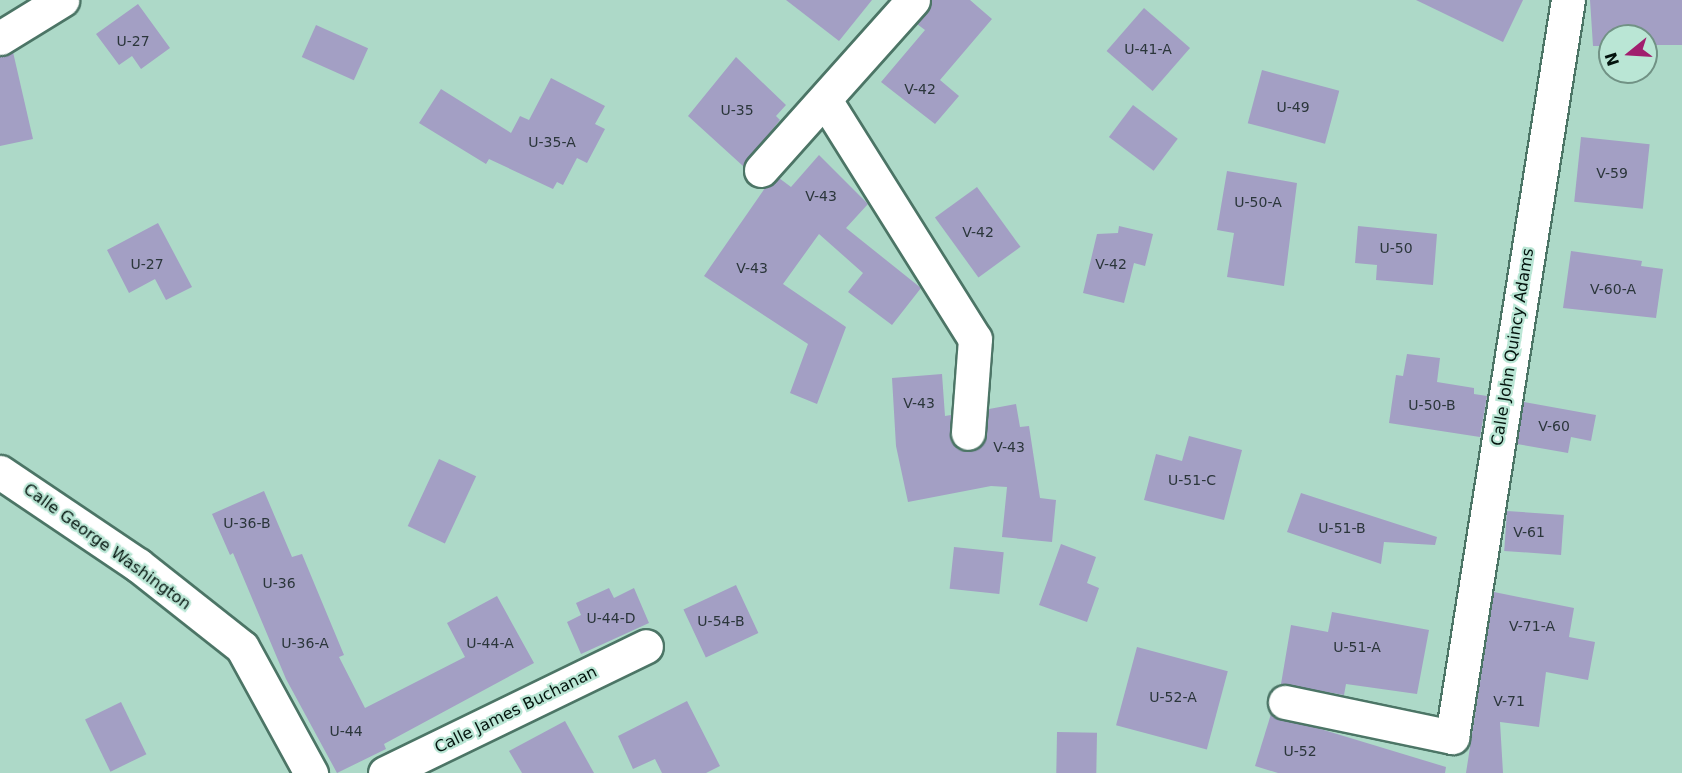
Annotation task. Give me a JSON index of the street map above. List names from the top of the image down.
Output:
{
  "streets": {
    "street": ["Calle John Quincy Adams", "Calle George Washington", "Calle James Buchanan"]
  },
  "house_numbers": [
    "U-27",
    "U-41-A",
    "V-42",
    "U-49",
    "U-35",
    "U-35-A",
    "V-59",
    "V-43",
    "U-50-A",
    "V-42",
    "U-50",
    "U-27",
    "V-42",
    "V-43",
    "V-60-A",
    "V-43",
    "U-50-B",
    "V-60",
    "V-43",
    "U-51-C",
    "U-36-B",
    "U-51-B",
    "V-61",
    "U-36",
    "U-44-D",
    "U-54-B",
    "V-71-A",
    "U-36-A",
    "U-44-A",
    "U-51-A",
    "U-52-A",
    "V-71",
    "U-44",
    "U-52"
  ],
  "north": "left"
}
